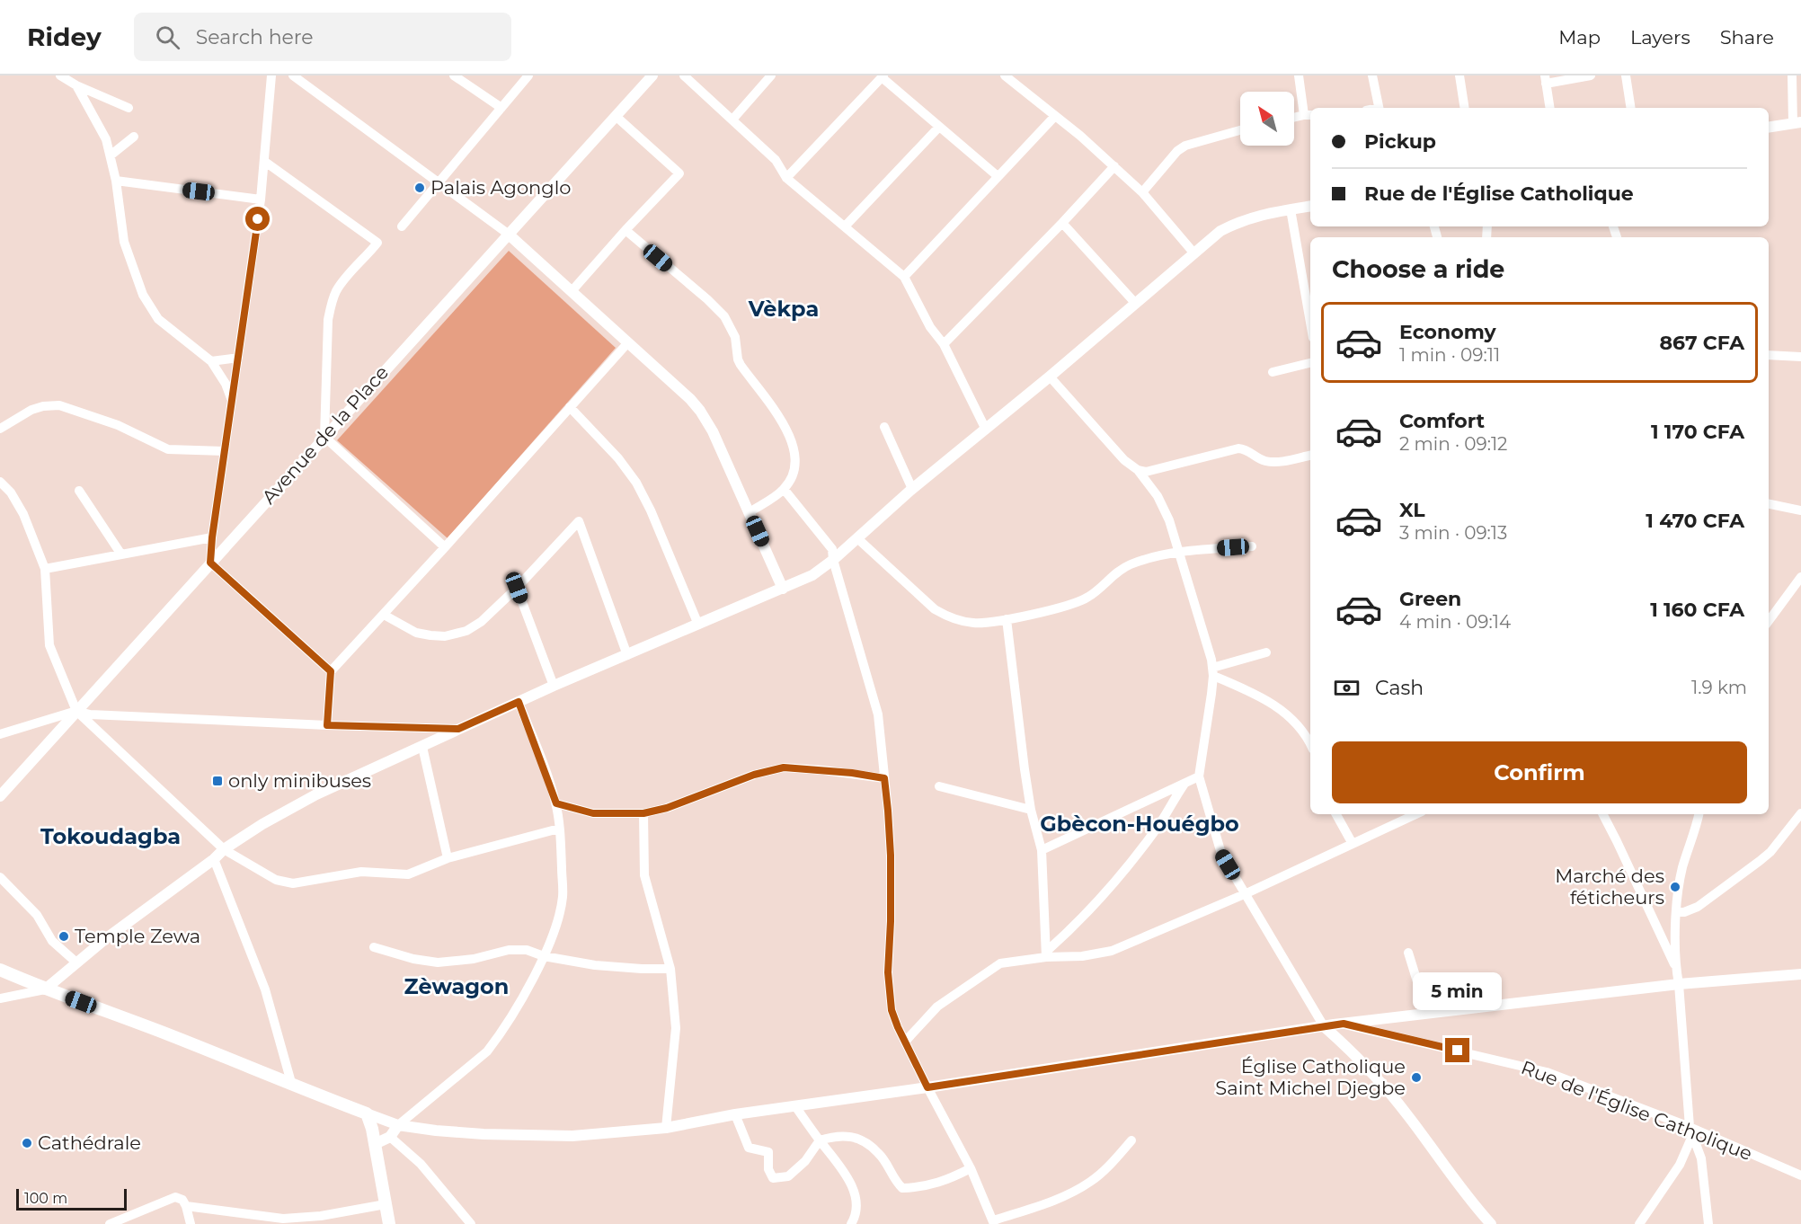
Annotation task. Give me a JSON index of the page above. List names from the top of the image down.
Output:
{
  "streets": {
    "street": ["Avenue de la Place", "Rue de l'Église Catholique"]
  },
  "districts": [
    "Vèkpa",
    "Gbècon-Houégbo",
    "Tokoudagba",
    "Zèwagon"
  ],
  "places": {
    "other": [
      "Palais Agonglo",
      "Marché des féticheurs",
      "Temple Zewa",
      "Église Catholique Saint Michel Djegbe",
      "Cathédrale"
    ],
    "transit": ["only minibuses"]
  },
  "scale_bar": "100 m",
  "north": "top left",
  "page": {
    "header": "Ridey",
    "search": "Search here",
    "nav": ["Map", "Layers", "Share"],
    "banner": ["Pickup", "Rue de l'Église Catholique"],
    "heading": "Choose a ride",
    "list": [
      {
        "name": "Economy",
        "note": "1 min · 09:11",
        "value": "867 CFA"
      },
      {
        "name": "Comfort",
        "note": "2 min · 09:12",
        "value": "1 170 CFA"
      },
      {
        "name": "XL",
        "note": "3 min · 09:13",
        "value": "1 470 CFA"
      },
      {
        "name": "Green",
        "note": "4 min · 09:14",
        "value": "1 160 CFA"
      }
    ],
    "pay": ["Cash", "1.9 km"],
    "buttons": "Confirm",
    "bubble": "5 min",
    "scale": "100 m"
  }
}
